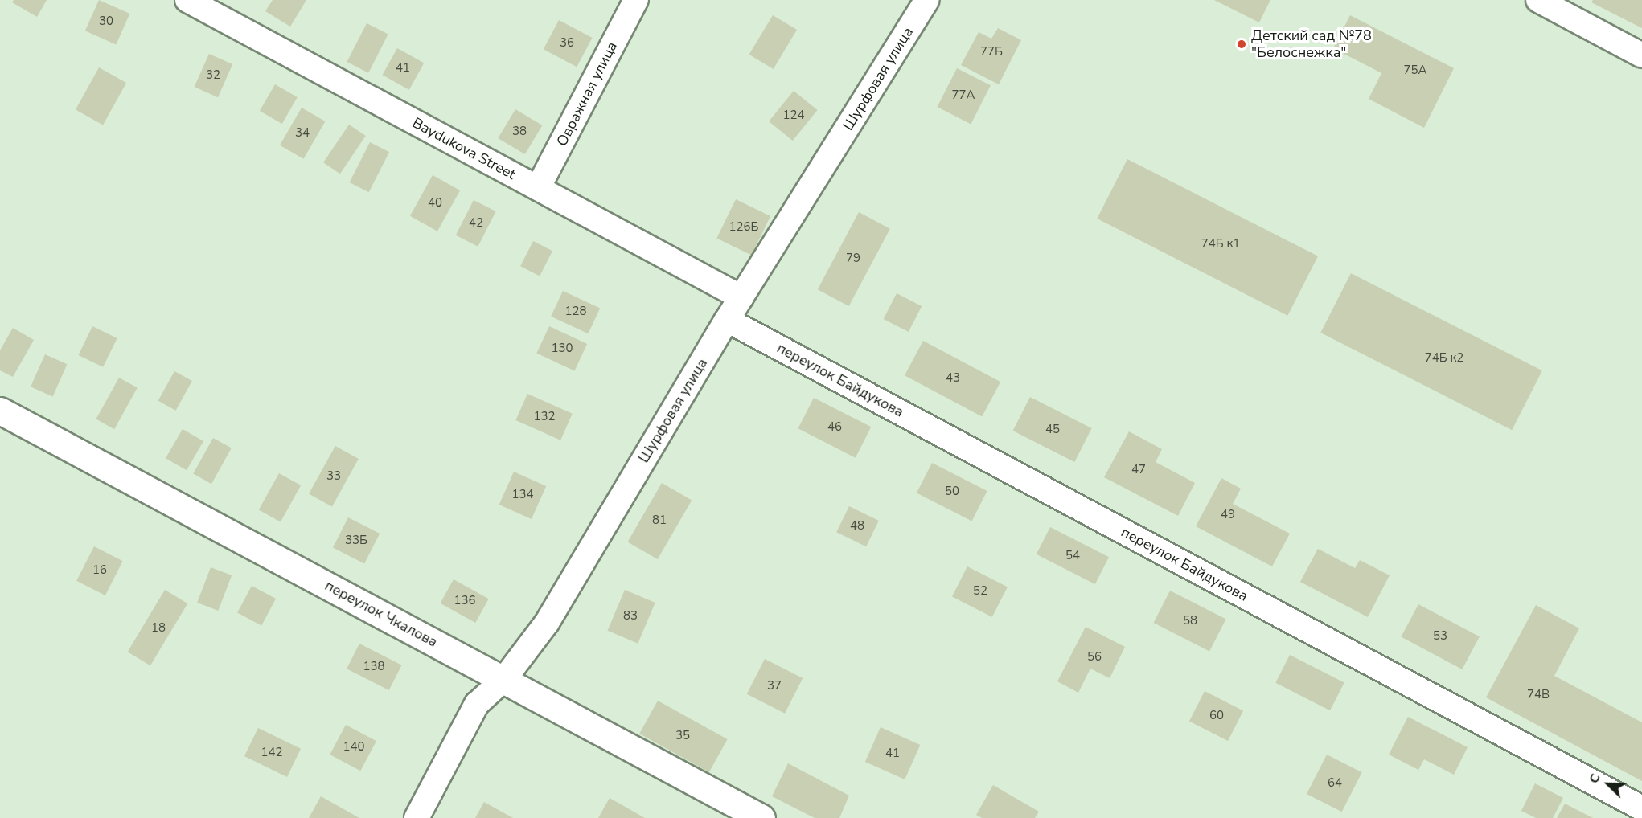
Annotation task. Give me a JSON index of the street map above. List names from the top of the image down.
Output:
{
  "streets": {
    "street": [
      "Шурфовая улица",
      "Овражная улица",
      "Baydukova Street",
      "переулок Байдукова",
      "переулок Чкалова"
    ]
  },
  "crossings": [
    ["Шурфовая улица", "Baydukova Street"],
    ["Шурфовая улица", "переулок Байдукова"],
    ["Шурфовая улица", "переулок Чкалова"],
    ["Овражная улица", "Baydukova Street"]
  ],
  "places": ["Детский сад №78 \"Белоснежка\""],
  "house_numbers": [
    "30",
    "36",
    "77Б",
    "41",
    "75А",
    "32",
    "77А",
    "124",
    "38",
    "34",
    "40",
    "42",
    "126Б",
    "74Б к1",
    "79",
    "128",
    "130",
    "74Б к2",
    "43",
    "132",
    "46",
    "45",
    "47",
    "33",
    "50",
    "134",
    "49",
    "81",
    "48",
    "33Б",
    "54",
    "16",
    "52",
    "136",
    "83",
    "58",
    "18",
    "53",
    "56",
    "138",
    "37",
    "74В",
    "60",
    "35",
    "140",
    "142",
    "41",
    "64"
  ],
  "north": "top left"
}
